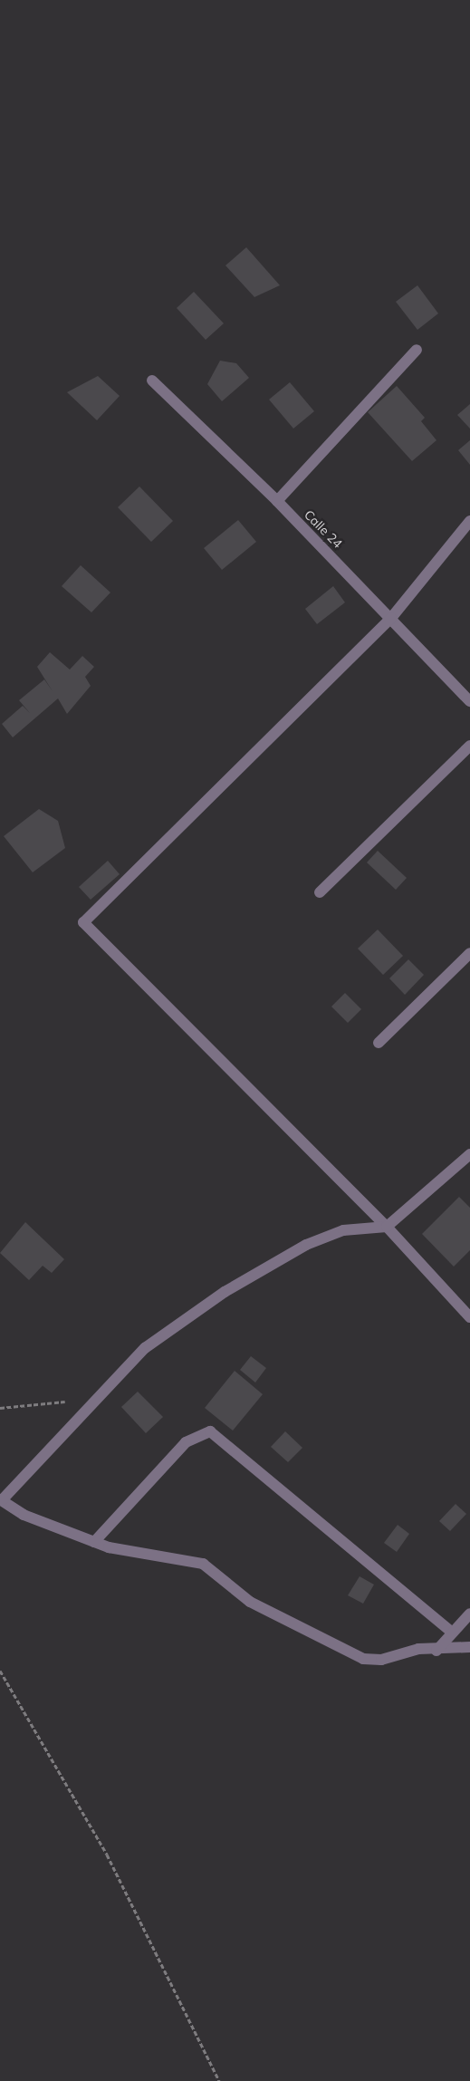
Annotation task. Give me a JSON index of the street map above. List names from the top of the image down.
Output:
{
  "streets": {
    "street": ["Calle 24"]
  }
}
